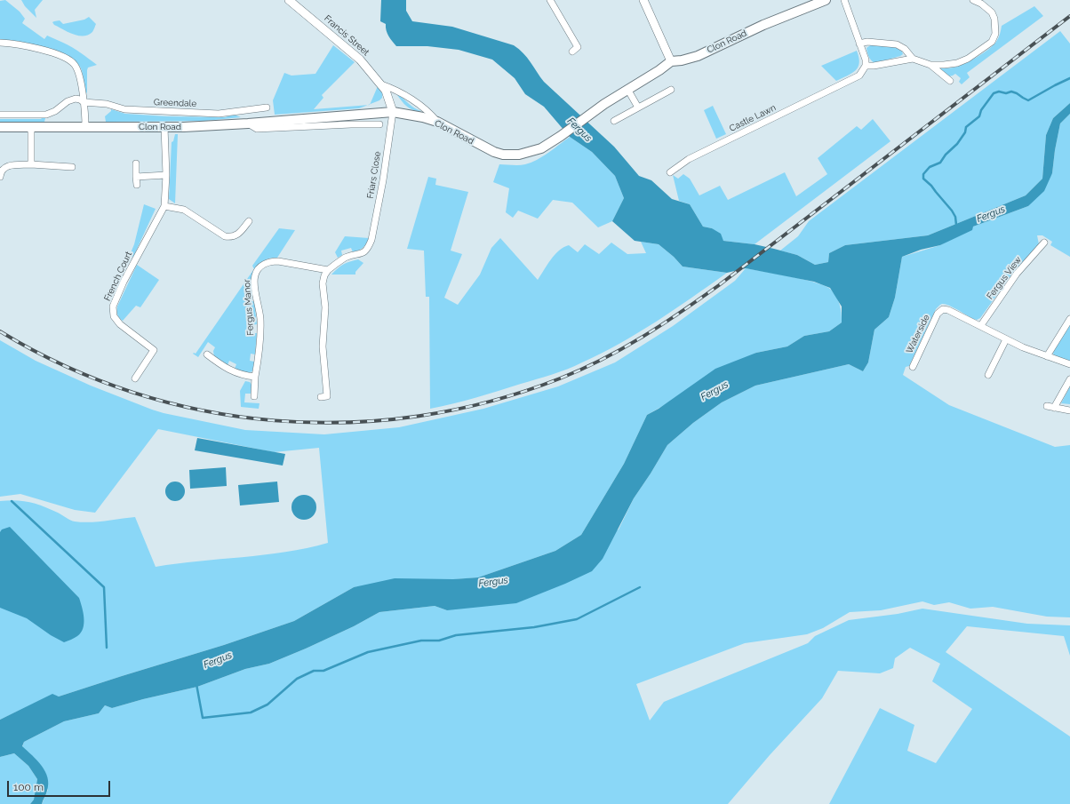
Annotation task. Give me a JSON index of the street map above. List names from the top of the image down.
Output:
{
  "streets": {
    "main road": ["Clon Road"],
    "street": [
      "Francis Street",
      "Greendale",
      "Castle Lawn",
      "Friars Close",
      "French Court",
      "Fergus View",
      "Fergus Manor",
      "Waterside"
    ]
  },
  "crossings": [
    ["Francis Street", "Clon Road"],
    ["Francis Street", "Friars Close"],
    ["Clon Road", "Friars Close"],
    ["Clon Road", "French Court"],
    ["Friars Close", "Fergus Manor"],
    ["Fergus View", "Waterside"]
  ],
  "water": ["Fergus"],
  "scale_bar": "100 m"
}
